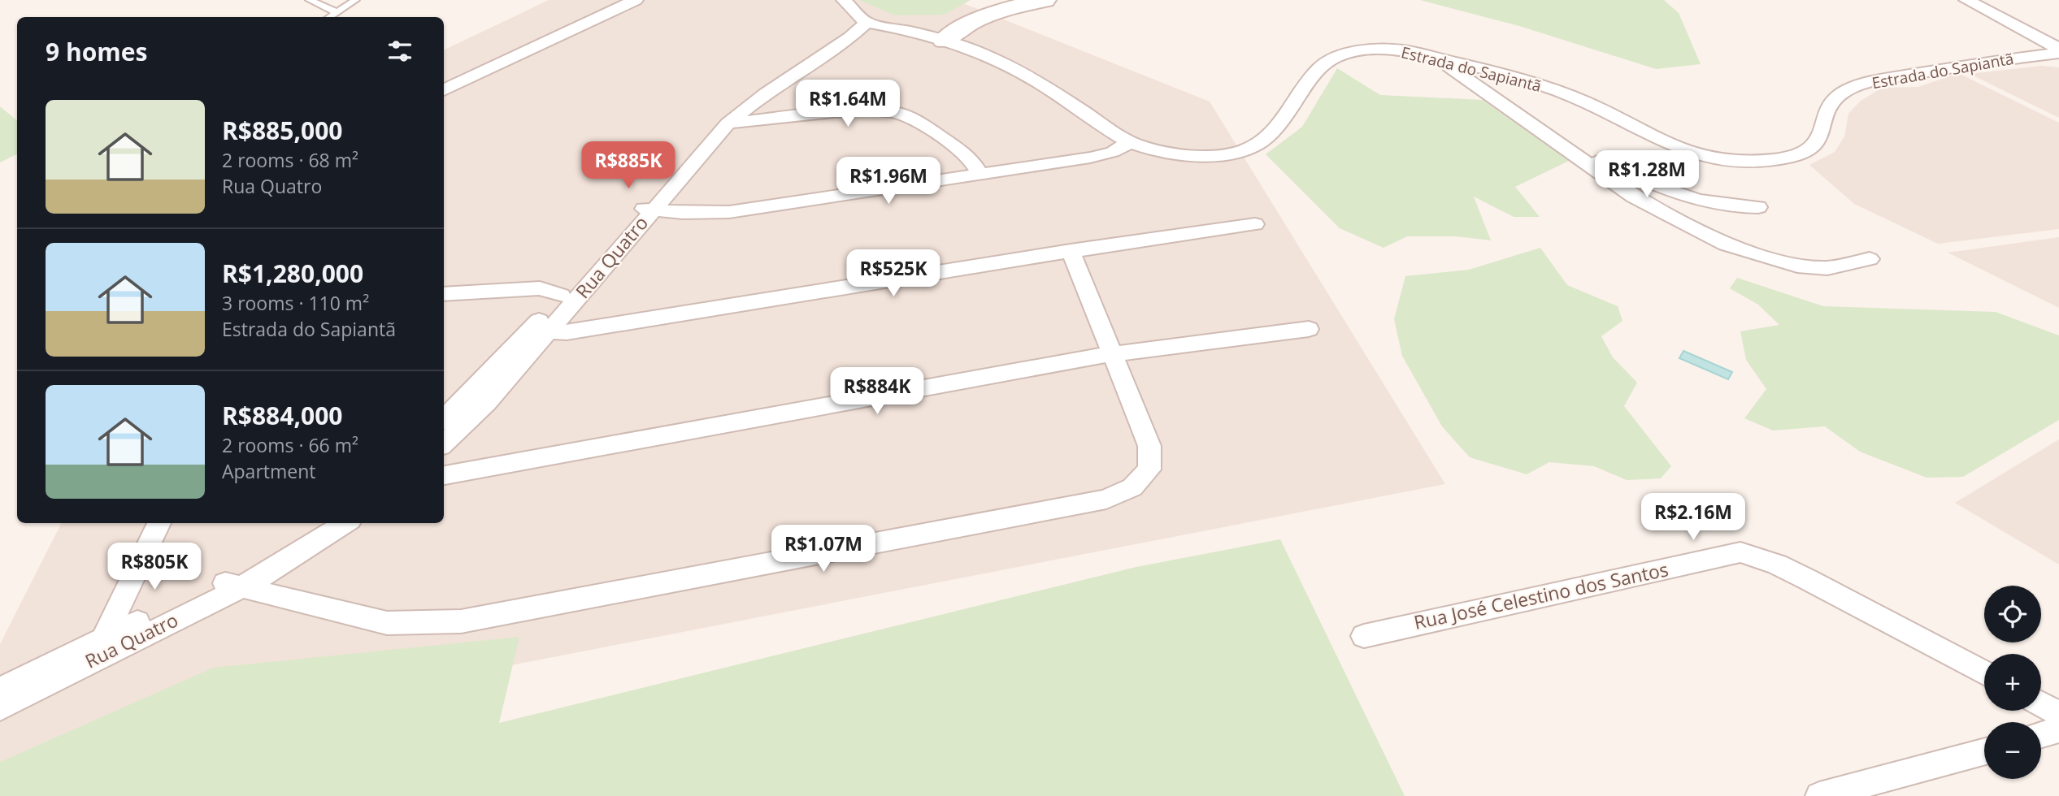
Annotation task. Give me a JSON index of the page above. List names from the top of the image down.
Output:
{
  "streets": {
    "street": ["Estrada do Sapiantã", "Rua Quatro", "Rua José Celestino dos Santos"]
  },
  "crossings": [
    ["Estrada do Sapiantã", "Rua Quatro"]
  ],
  "page": {
    "heading": "9 homes",
    "price": [
      "R$1.64M",
      "R$885K",
      "R$1.28M",
      "R$1.96M",
      "R$525K",
      "R$884K",
      "R$2.16M",
      "R$1.07M",
      "R$805K"
    ],
    "list": [
      {
        "name": "R$885,000",
        "note": "2 rooms · 68 m² · Rua Quatro"
      },
      {
        "name": "R$1,280,000",
        "note": "3 rooms · 110 m² · Estrada do Sapiantã"
      },
      {
        "name": "R$884,000",
        "note": "2 rooms · 66 m² · Apartment"
      }
    ],
    "map_buttons": ["+", "−"]
  }
}
